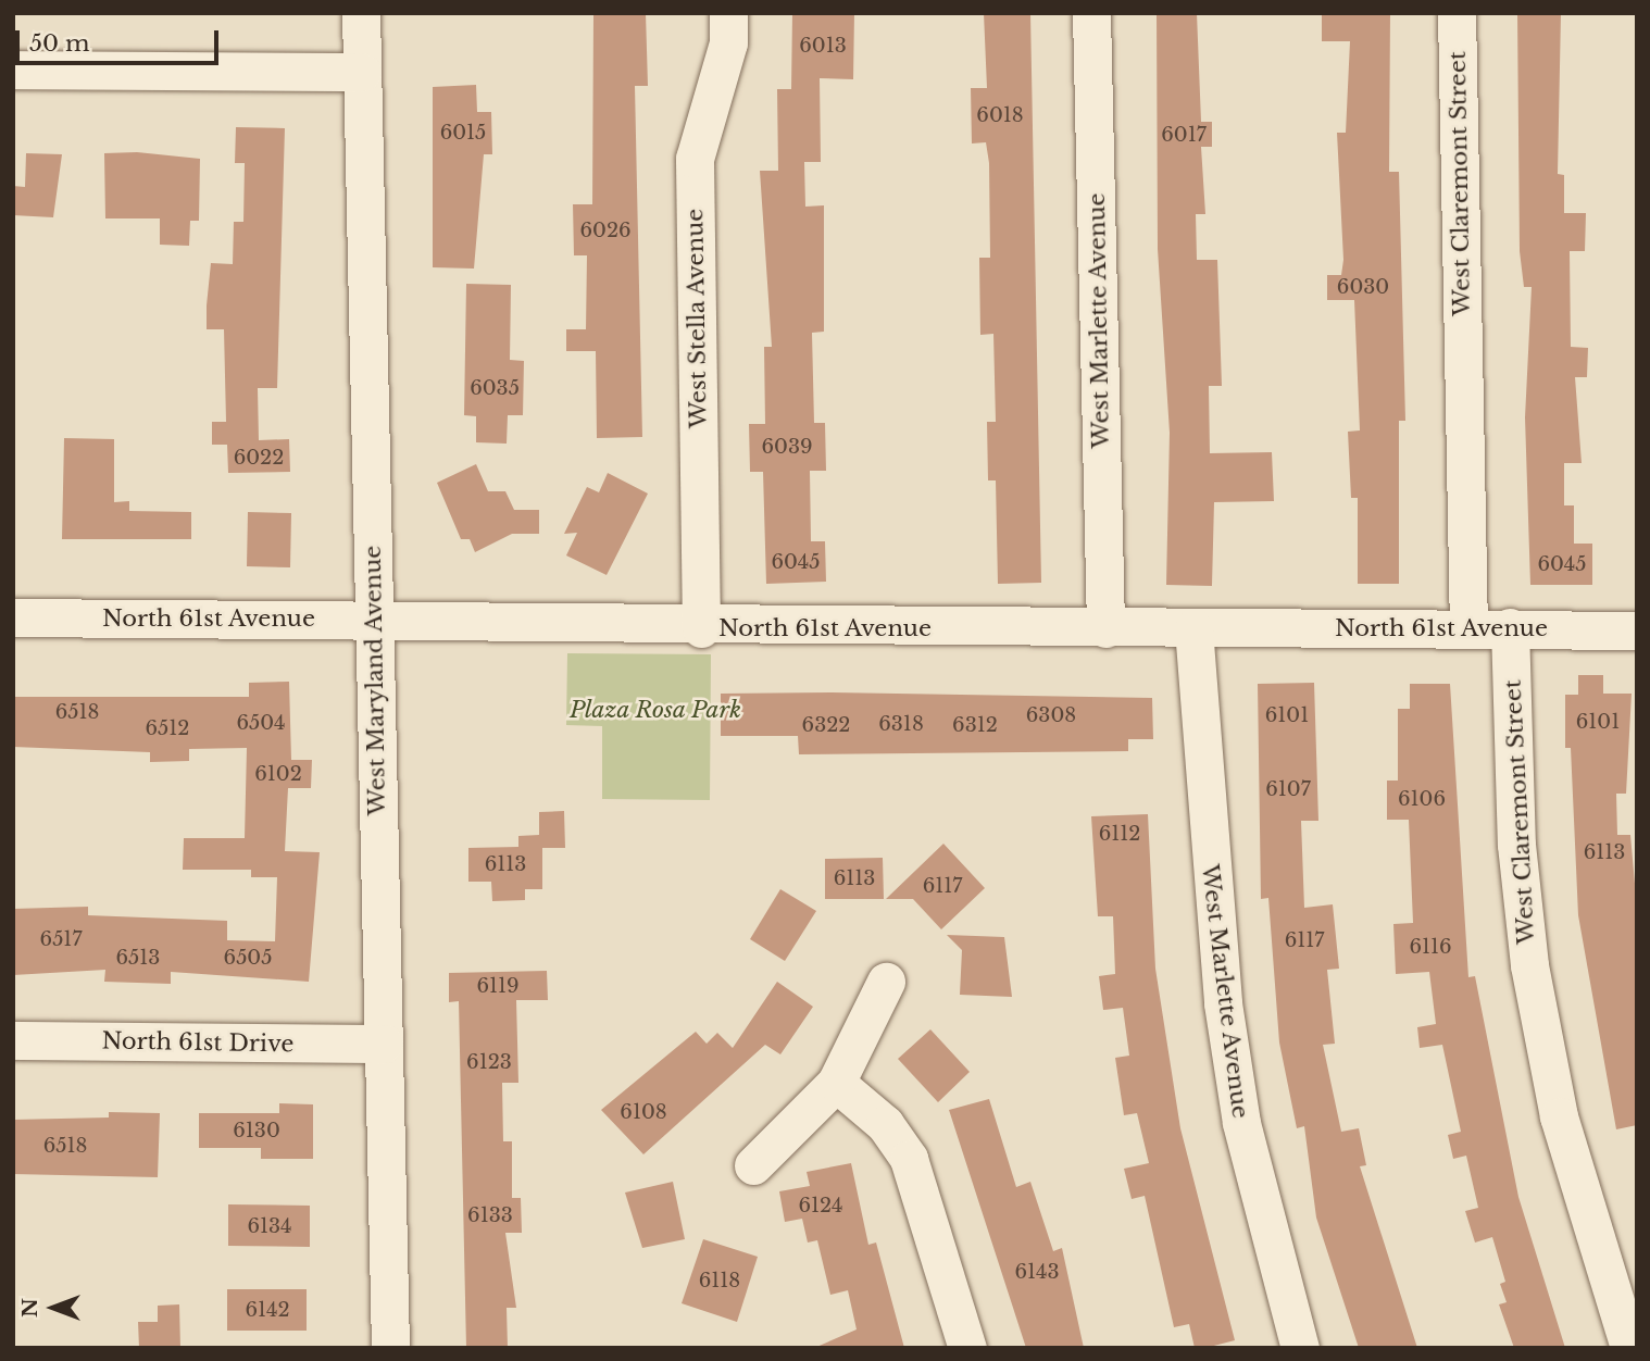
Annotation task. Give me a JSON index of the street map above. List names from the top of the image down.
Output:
{
  "streets": {
    "street": [
      "West Claremont Street",
      "West Stella Avenue",
      "West Marlette Avenue",
      "North 61st Avenue",
      "West Maryland Avenue",
      "North 61st Drive"
    ]
  },
  "crossings": [
    ["West Claremont Street", "North 61st Avenue"],
    ["West Stella Avenue", "North 61st Avenue"],
    ["West Marlette Avenue", "North 61st Avenue"],
    ["North 61st Avenue", "West Maryland Avenue"],
    ["West Maryland Avenue", "North 61st Drive"]
  ],
  "parks": ["Plaza Rosa Park"],
  "house_numbers": [
    "6013",
    "6018",
    "6015",
    "6017",
    "6026",
    "6030",
    "6035",
    "6039",
    "6022",
    "6045",
    "6045",
    "6518",
    "6308",
    "6101",
    "6101",
    "6504",
    "6318",
    "6322",
    "6312",
    "6512",
    "6102",
    "6107",
    "6106",
    "6112",
    "6113",
    "6113",
    "6113",
    "6117",
    "6517",
    "6117",
    "6116",
    "6513",
    "6505",
    "6119",
    "6123",
    "6108",
    "6130",
    "6518",
    "6124",
    "6133",
    "6134",
    "6143",
    "6118",
    "6142"
  ],
  "scale_bar": "50 m",
  "north": "left"
}
